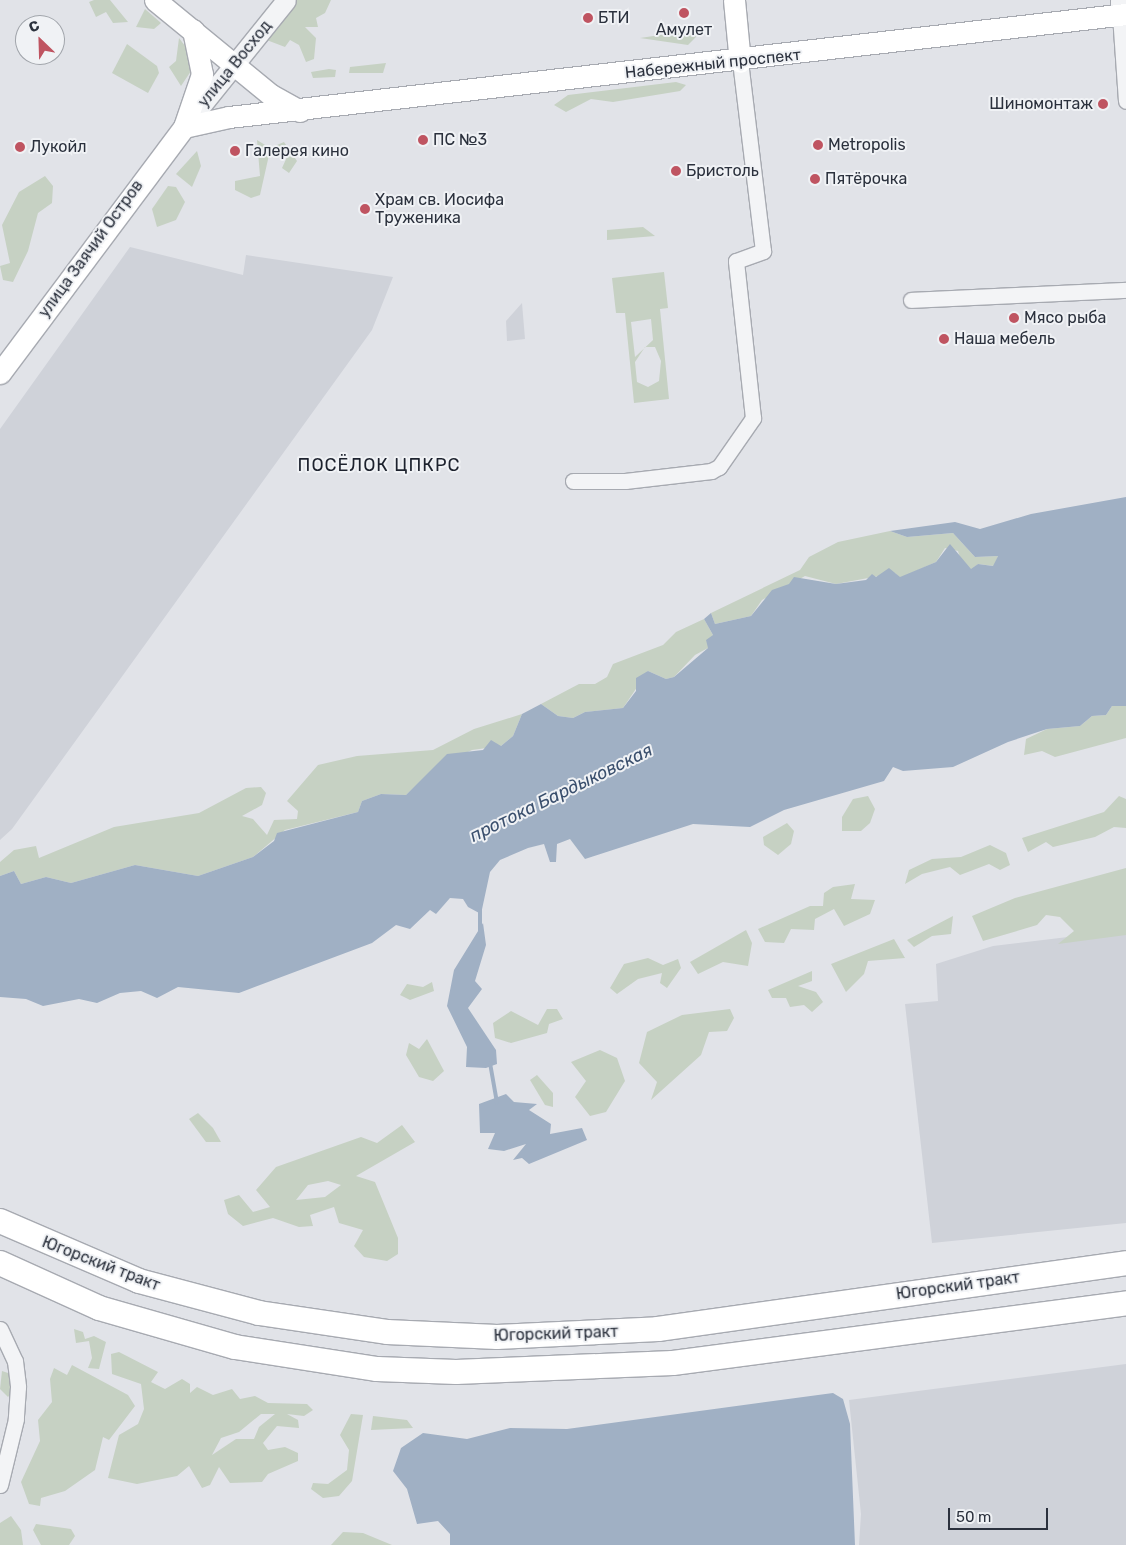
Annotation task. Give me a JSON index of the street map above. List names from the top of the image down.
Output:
{
  "streets": {
    "main road": ["Набережный проспект", "улица Заячий Остров", "Югорский тракт"],
    "street": ["улица Восход"]
  },
  "crossings": [
    ["улица Восход", "Набережный проспект"],
    ["улица Восход", "улица Заячий Остров"],
    ["Набережный проспект", "улица Заячий Остров"]
  ],
  "districts": ["ПОСЁЛОК ЦПКРС"],
  "water": ["протока Бардыковская"],
  "places": [
    "Амулет",
    "БТИ",
    "Шиномонтаж",
    "ПС №3",
    "Metropolis",
    "Лукойл",
    "Галерея кино",
    "Бристоль",
    "Пятёрочка",
    "Храм св. Иосифа Труженика",
    "Мясо рыба",
    "Наша мебель"
  ],
  "scale_bar": "50 m",
  "north": "top left"
}
